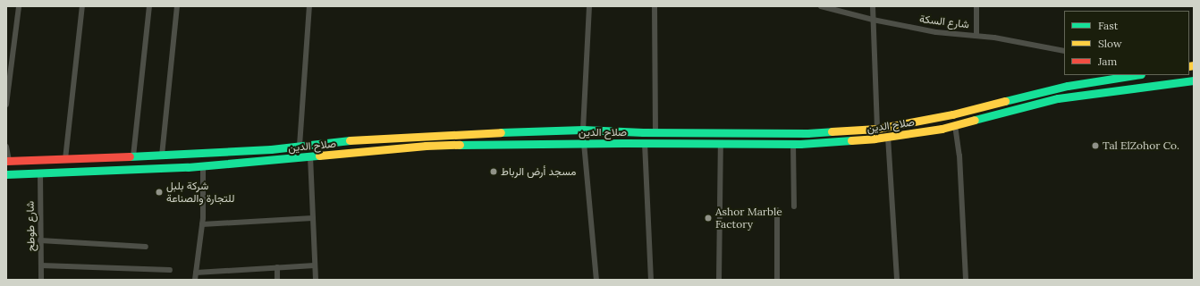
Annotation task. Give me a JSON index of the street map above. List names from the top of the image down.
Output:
{
  "streets": {
    "highway": ["صلاح الدين"],
    "street": ["شارع السكة", "شارع طوطح"]
  },
  "crossings": [
    ["صلاح الدين", "شارع طوطح"]
  ],
  "places": [
    "Tal ElZohor Co.",
    "مسجد أرض الرباط",
    "شركة بلبل للتجارة والصناعة",
    "Ashor Marble Factory"
  ],
  "legend": ["Fast", "Slow", "Jam"]
}
